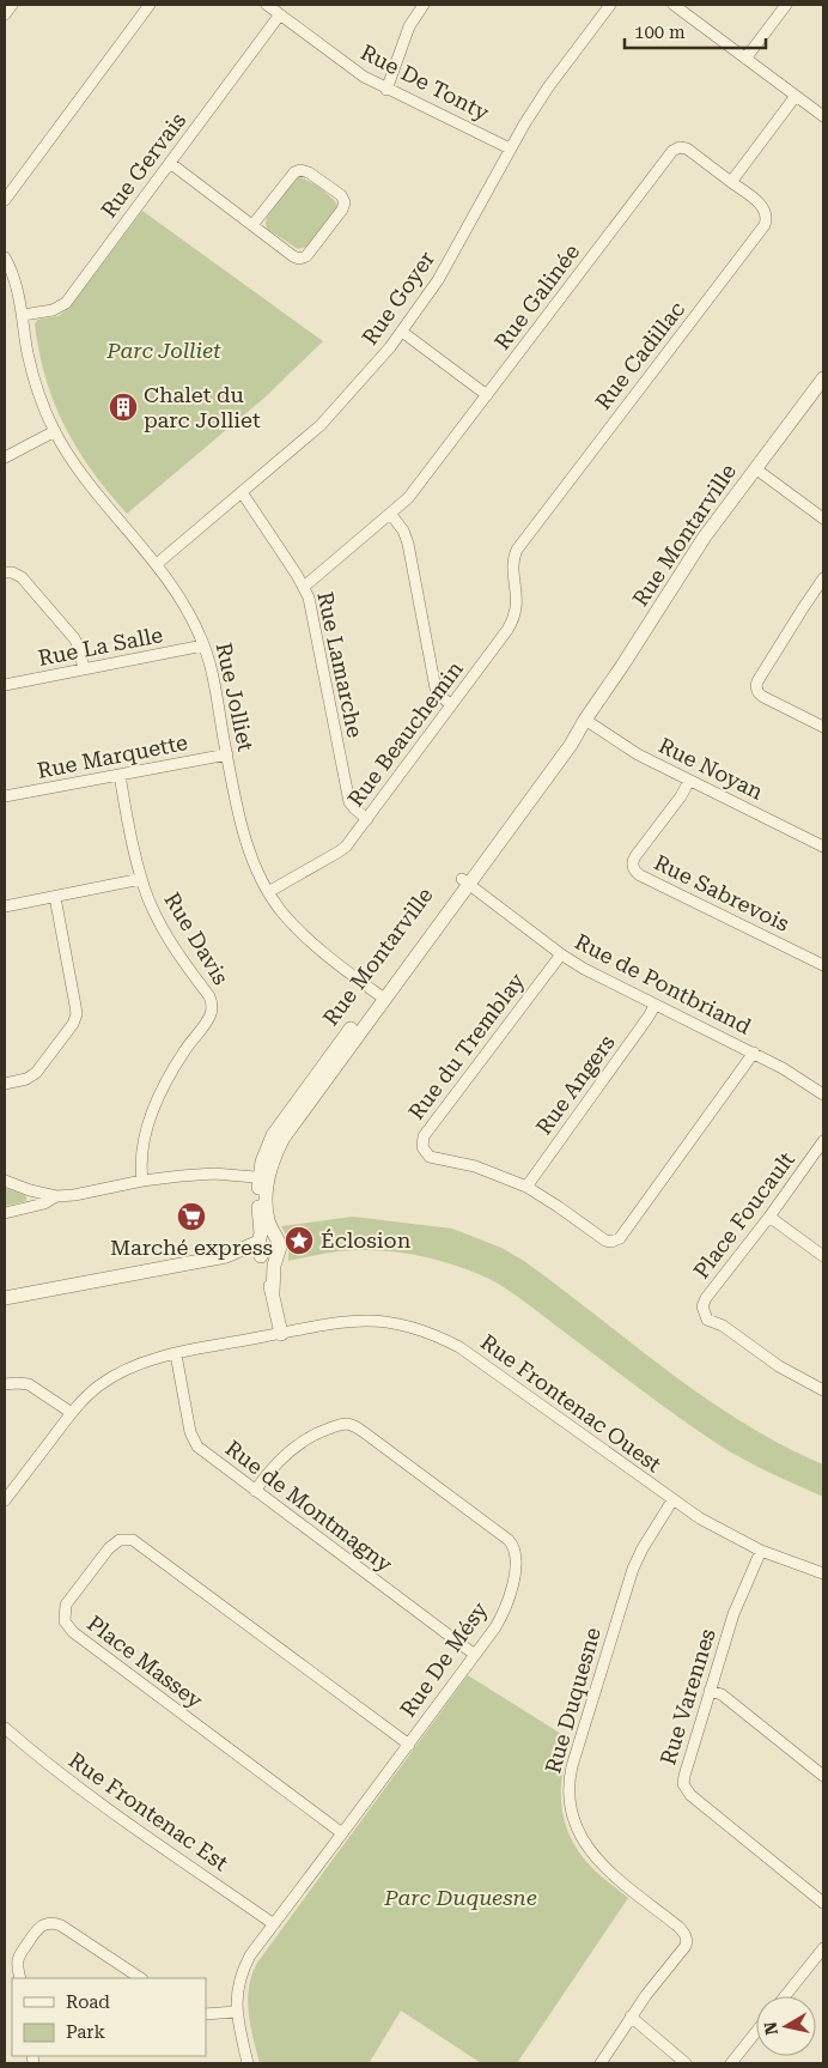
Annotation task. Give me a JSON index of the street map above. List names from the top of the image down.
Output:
{
  "streets": {
    "street": [
      "Rue De Tonty",
      "Rue Gervais",
      "Rue Galinée",
      "Rue Goyer",
      "Rue Cadillac",
      "Rue Montarville",
      "Rue La Salle",
      "Rue Lamarche",
      "Rue Jolliet",
      "Rue Beauchemin",
      "Rue Marquette",
      "Rue Noyan",
      "Rue Sabrevois",
      "Rue Davis",
      "Rue de Pontbriand",
      "Rue du Tremblay",
      "Rue Angers",
      "Place Foucault",
      "Rue Frontenac Ouest",
      "Rue de Montmagny",
      "Rue De Mésy",
      "Place Massey",
      "Rue Varennes",
      "Rue Duquesne",
      "Rue Frontenac Est"
    ]
  },
  "crossings": [
    ["Rue De Tonty", "Rue Gervais"],
    ["Rue De Tonty", "Rue Goyer"],
    ["Rue Gervais", "Rue Jolliet"],
    ["Rue Galinée", "Rue Cadillac"],
    ["Rue Galinée", "Rue Lamarche"],
    ["Rue Goyer", "Rue Lamarche"],
    ["Rue Goyer", "Rue Jolliet"],
    ["Rue Cadillac", "Rue Beauchemin"],
    ["Rue Montarville", "Rue Jolliet"],
    ["Rue Montarville", "Rue Noyan"],
    ["Rue Montarville", "Rue de Pontbriand"],
    ["Rue Montarville", "Rue Frontenac Ouest"],
    ["Rue La Salle", "Rue Jolliet"],
    ["Rue Lamarche", "Rue Beauchemin"],
    ["Rue Jolliet", "Rue Beauchemin"],
    ["Rue Jolliet", "Rue Marquette"],
    ["Rue Marquette", "Rue Davis"],
    ["Rue Noyan", "Rue Sabrevois"],
    ["Rue de Pontbriand", "Rue du Tremblay"],
    ["Rue de Pontbriand", "Rue Angers"],
    ["Rue du Tremblay", "Rue Angers"],
    ["Rue Frontenac Ouest", "Rue Varennes"],
    ["Rue Frontenac Ouest", "Rue Duquesne"],
    ["Rue de Montmagny", "Rue De Mésy"],
    ["Rue De Mésy", "Place Massey"],
    ["Rue De Mésy", "Rue Frontenac Est"]
  ],
  "parks": ["Parc Jolliet", "Parc Duquesne"],
  "places": {
    "building": ["Chalet du parc Jolliet"],
    "supermarket": ["Marché express"],
    "place": ["Éclosion"]
  },
  "legend": ["Road", "Park"],
  "scale_bar": "100 m",
  "north": "left"
}
